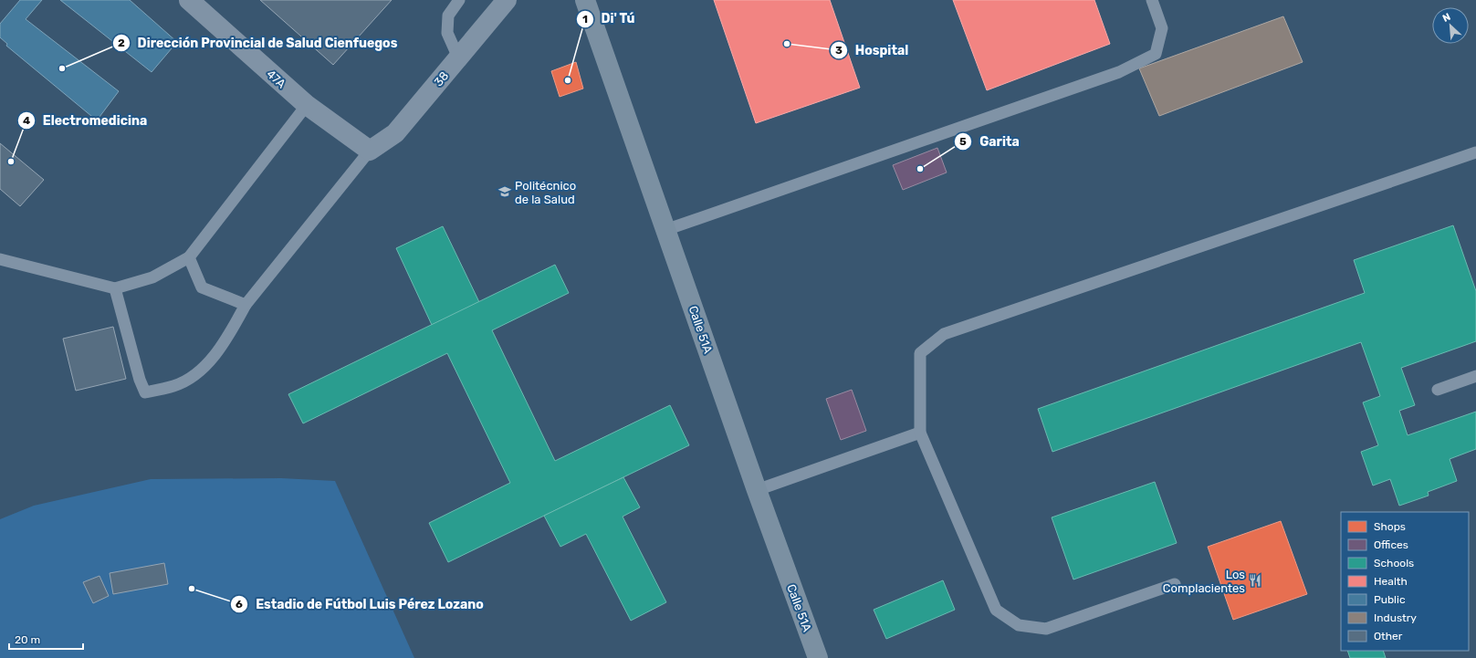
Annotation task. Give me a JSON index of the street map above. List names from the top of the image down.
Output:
{
  "streets": {
    "main road": ["Calle 51A"],
    "street": ["47A", "38"]
  },
  "crossings": [
    ["47A", "38"]
  ],
  "places": {
    "other": [
      "Hospital",
      "Dirección Provincial de Salud Cienfuegos",
      "Di' Tú",
      "Electromedicina",
      "Garita",
      "Estadio de Fútbol Luis Pérez Lozano"
    ],
    "school or university": ["Politécnico de la Salud"],
    "restaurant": ["Los Complacientes"]
  },
  "legend": [
    "Shops",
    "Offices",
    "Schools",
    "Health",
    "Public",
    "Industry",
    "Other"
  ],
  "scale_bar": "20 m",
  "north": "top left"
}
